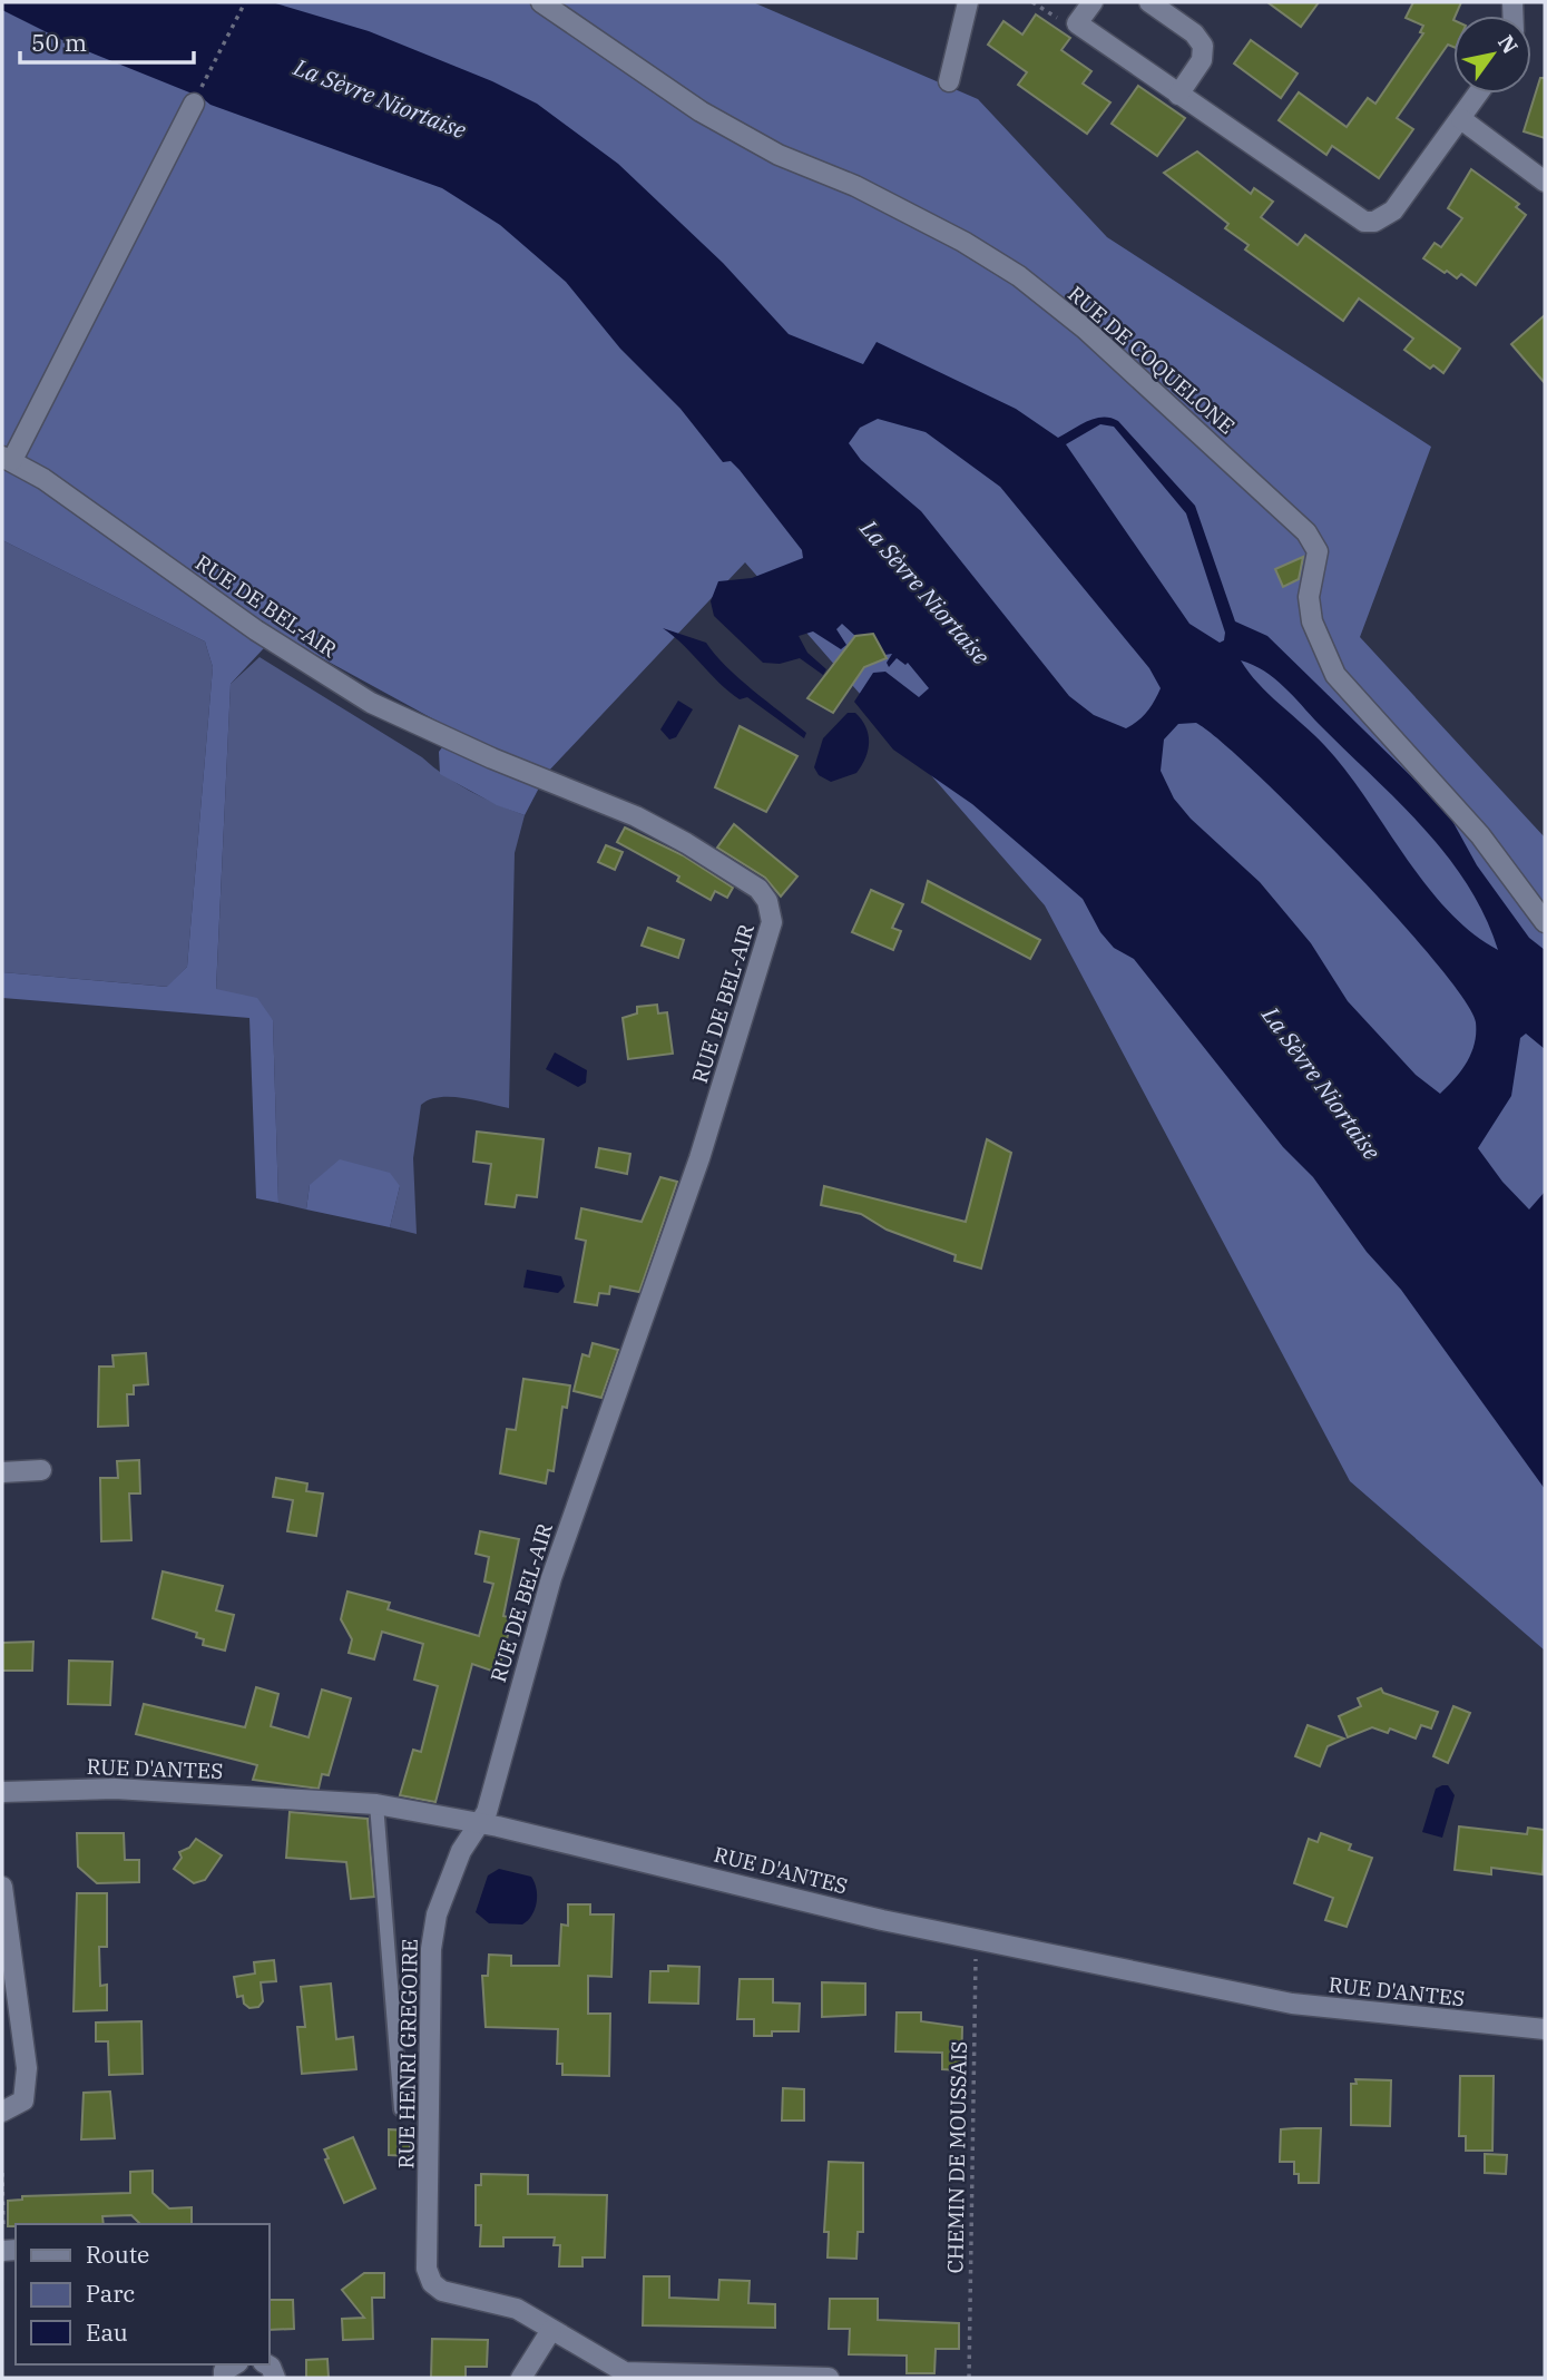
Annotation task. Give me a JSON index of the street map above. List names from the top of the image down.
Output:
{
  "streets": {
    "street": [
      "RUE DE COQUELONE",
      "RUE DE BEL-AIR",
      "RUE D'ANTES",
      "RUE HENRI GREGOIRE"
    ],
    "path": ["CHEMIN DE MOUSSAIS"]
  },
  "crossings": [
    ["RUE DE BEL-AIR", "RUE D'ANTES"],
    ["RUE DE BEL-AIR", "RUE HENRI GREGOIRE"],
    ["RUE D'ANTES", "RUE HENRI GREGOIRE"],
    ["RUE D'ANTES", "CHEMIN DE MOUSSAIS"]
  ],
  "water": ["La Sèvre Niortaise"],
  "legend": ["Route", "Parc", "Eau"],
  "scale_bar": "50 m",
  "north": "top right"
}
